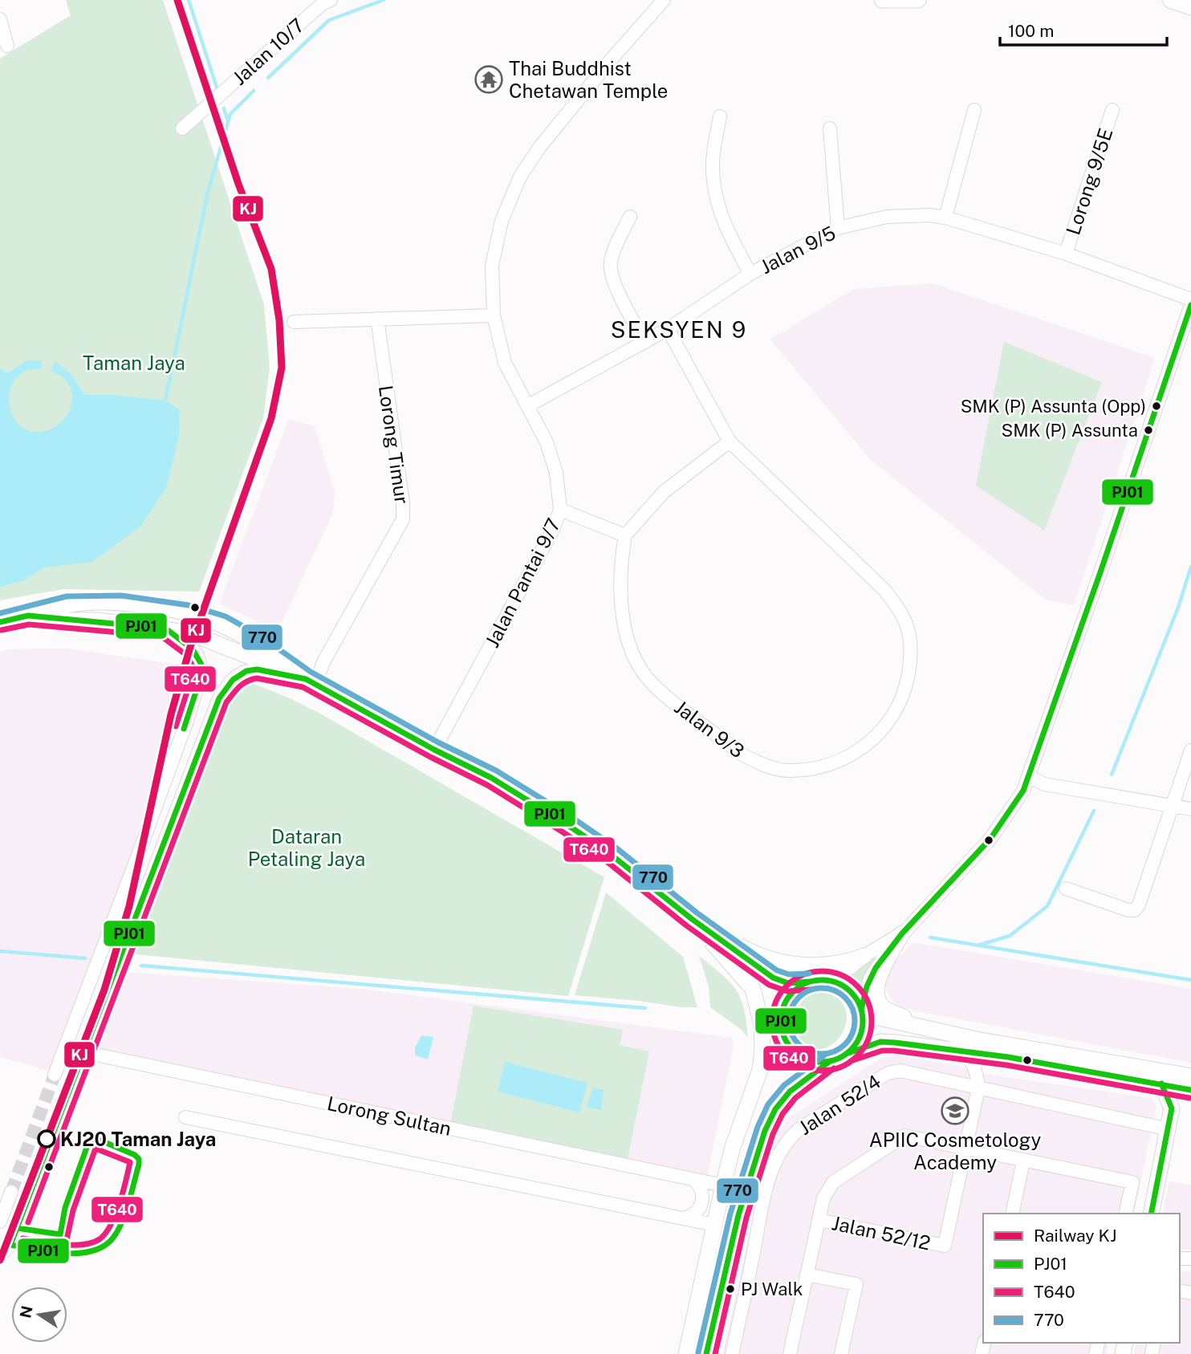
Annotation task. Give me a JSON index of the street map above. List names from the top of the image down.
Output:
{
  "streets": {
    "street": [
      "Jalan 10/7",
      "Lorong 9/5E",
      "Jalan 9/5",
      "Lorong Timur",
      "Jalan Pantai 9/7",
      "Jalan 9/3",
      "Jalan 52/4",
      "Lorong Sultan",
      "Jalan 52/12"
    ]
  },
  "crossings": [
    ["Lorong 9/5E", "Jalan 9/5"],
    ["Jalan 9/5", "Jalan Pantai 9/7"],
    ["Jalan 9/5", "Jalan 9/3"]
  ],
  "districts": ["SEKSYEN 9"],
  "parks": ["Taman Jaya", "Dataran Petaling Jaya"],
  "places": {
    "temple": ["Thai Buddhist Chetawan Temple"],
    "other": [
      "SMK (P) Assunta (Opp)",
      "SMK (P) Assunta",
      "KJ20 Taman Jaya",
      "PJ Walk"
    ],
    "school or university": ["APIIC Cosmetology Academy"]
  },
  "lines": [
    "rail line KJ",
    "transit line PJ01",
    "transit line 770",
    "transit line T640"
  ],
  "legend": [
    "Railway KJ",
    "PJ01",
    "T640",
    "770"
  ],
  "scale_bar": "100 m",
  "north": "left"
}
